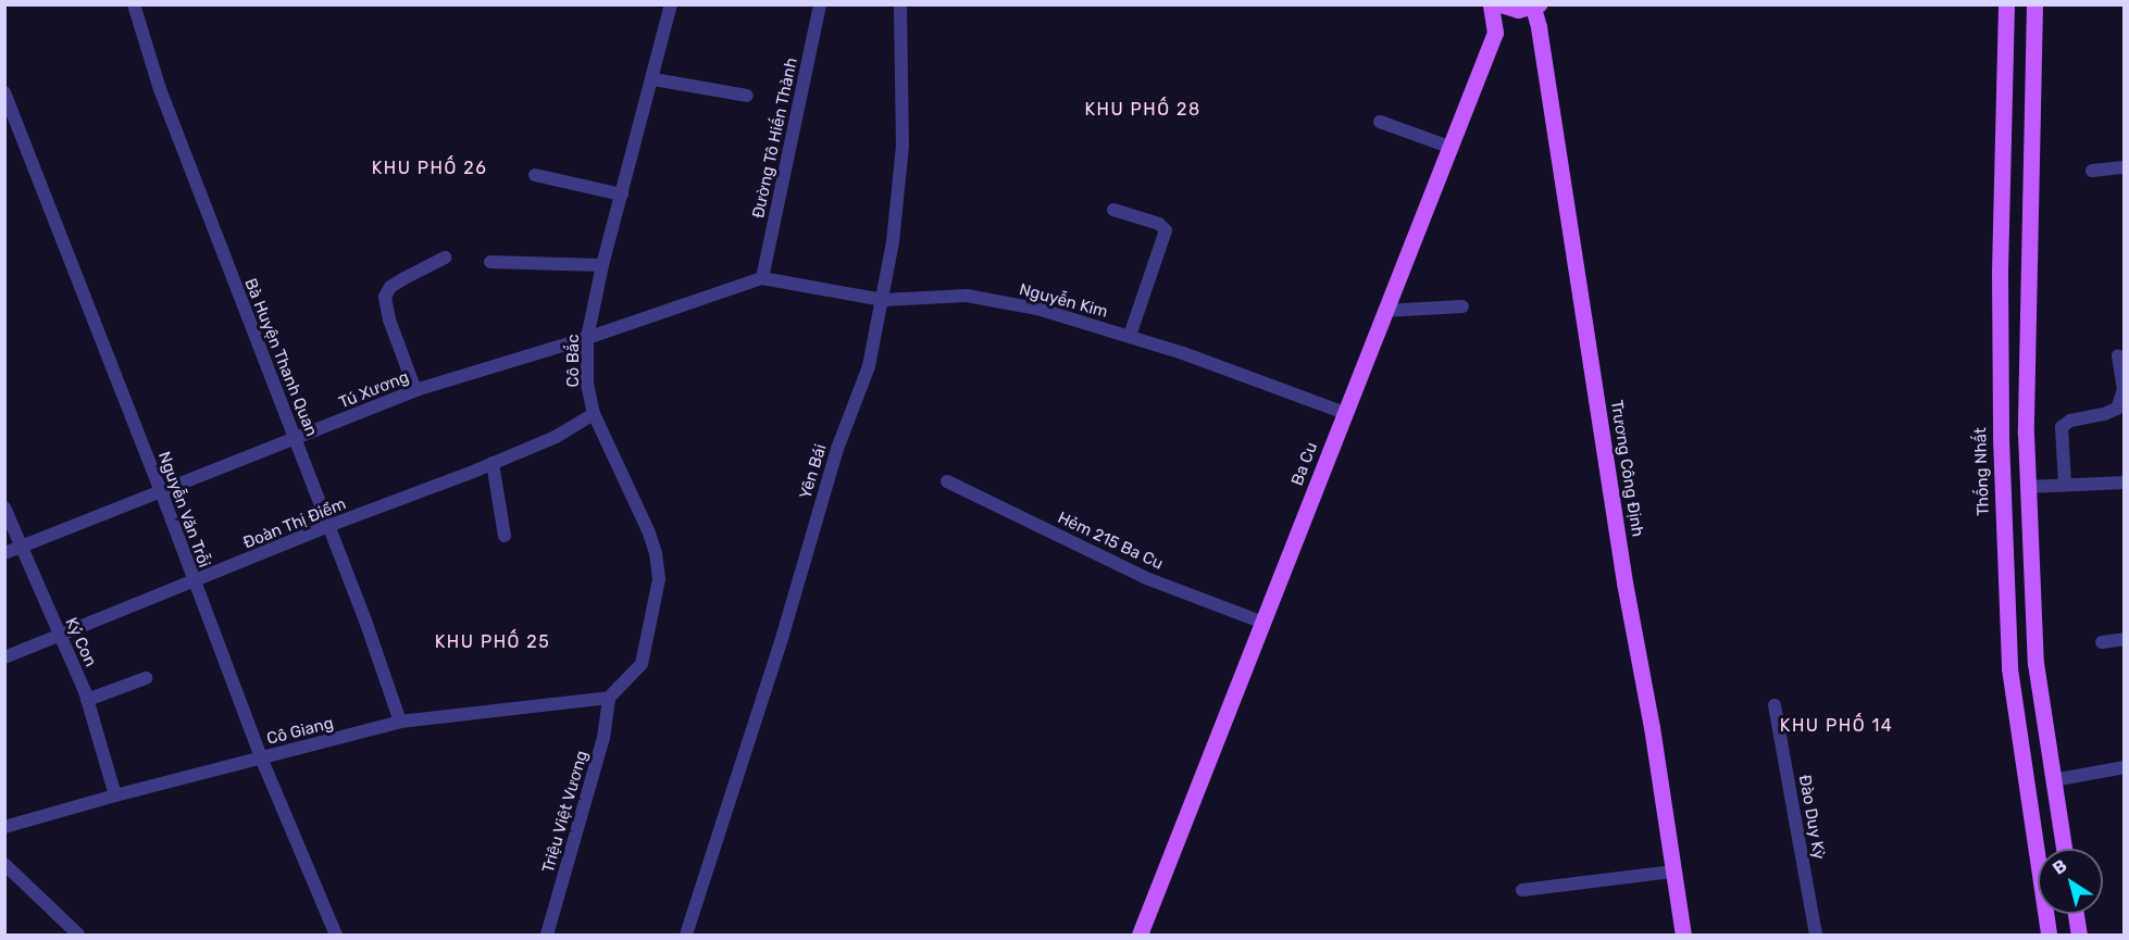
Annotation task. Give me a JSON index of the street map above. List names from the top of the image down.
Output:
{
  "streets": {
    "main road": ["Ba Cu", "Trương Công Định", "Thống Nhất"],
    "street": [
      "Đường Tô Hiến Thành",
      "Nguyễn Kim",
      "Bà Huyện Thanh Quan",
      "Cô Bắc",
      "Tú Xương",
      "Yên Bái",
      "Nguyễn Văn Trỗi",
      "Đoàn Thị Điểm",
      "Hẻm 215 Ba Cu",
      "Ký Con",
      "Cô Giang",
      "Triệu Việt Vương",
      "Đào Duy Kỳ"
    ]
  },
  "crossings": [
    ["Đường Tô Hiến Thành", "Nguyễn Kim"],
    ["Đường Tô Hiến Thành", "Tú Xương"],
    ["Nguyễn Kim", "Tú Xương"],
    ["Nguyễn Kim", "Ba Cu"],
    ["Nguyễn Kim", "Yên Bái"],
    ["Bà Huyện Thanh Quan", "Tú Xương"],
    ["Bà Huyện Thanh Quan", "Đoàn Thị Điểm"],
    ["Bà Huyện Thanh Quan", "Cô Giang"],
    ["Cô Bắc", "Tú Xương"],
    ["Cô Bắc", "Đoàn Thị Điểm"],
    ["Cô Bắc", "Cô Giang"],
    ["Cô Bắc", "Triệu Việt Vương"],
    ["Tú Xương", "Nguyễn Văn Trỗi"],
    ["Tú Xương", "Ký Con"],
    ["Ba Cu", "Hẻm 215 Ba Cu"],
    ["Nguyễn Văn Trỗi", "Đoàn Thị Điểm"],
    ["Nguyễn Văn Trỗi", "Cô Giang"],
    ["Đoàn Thị Điểm", "Ký Con"],
    ["Ký Con", "Cô Giang"],
    ["Cô Giang", "Triệu Việt Vương"]
  ],
  "districts": [
    "KHU PHỐ 28",
    "KHU PHỐ 26",
    "KHU PHỐ 25",
    "KHU PHỐ 14"
  ],
  "north": "top left"
}
